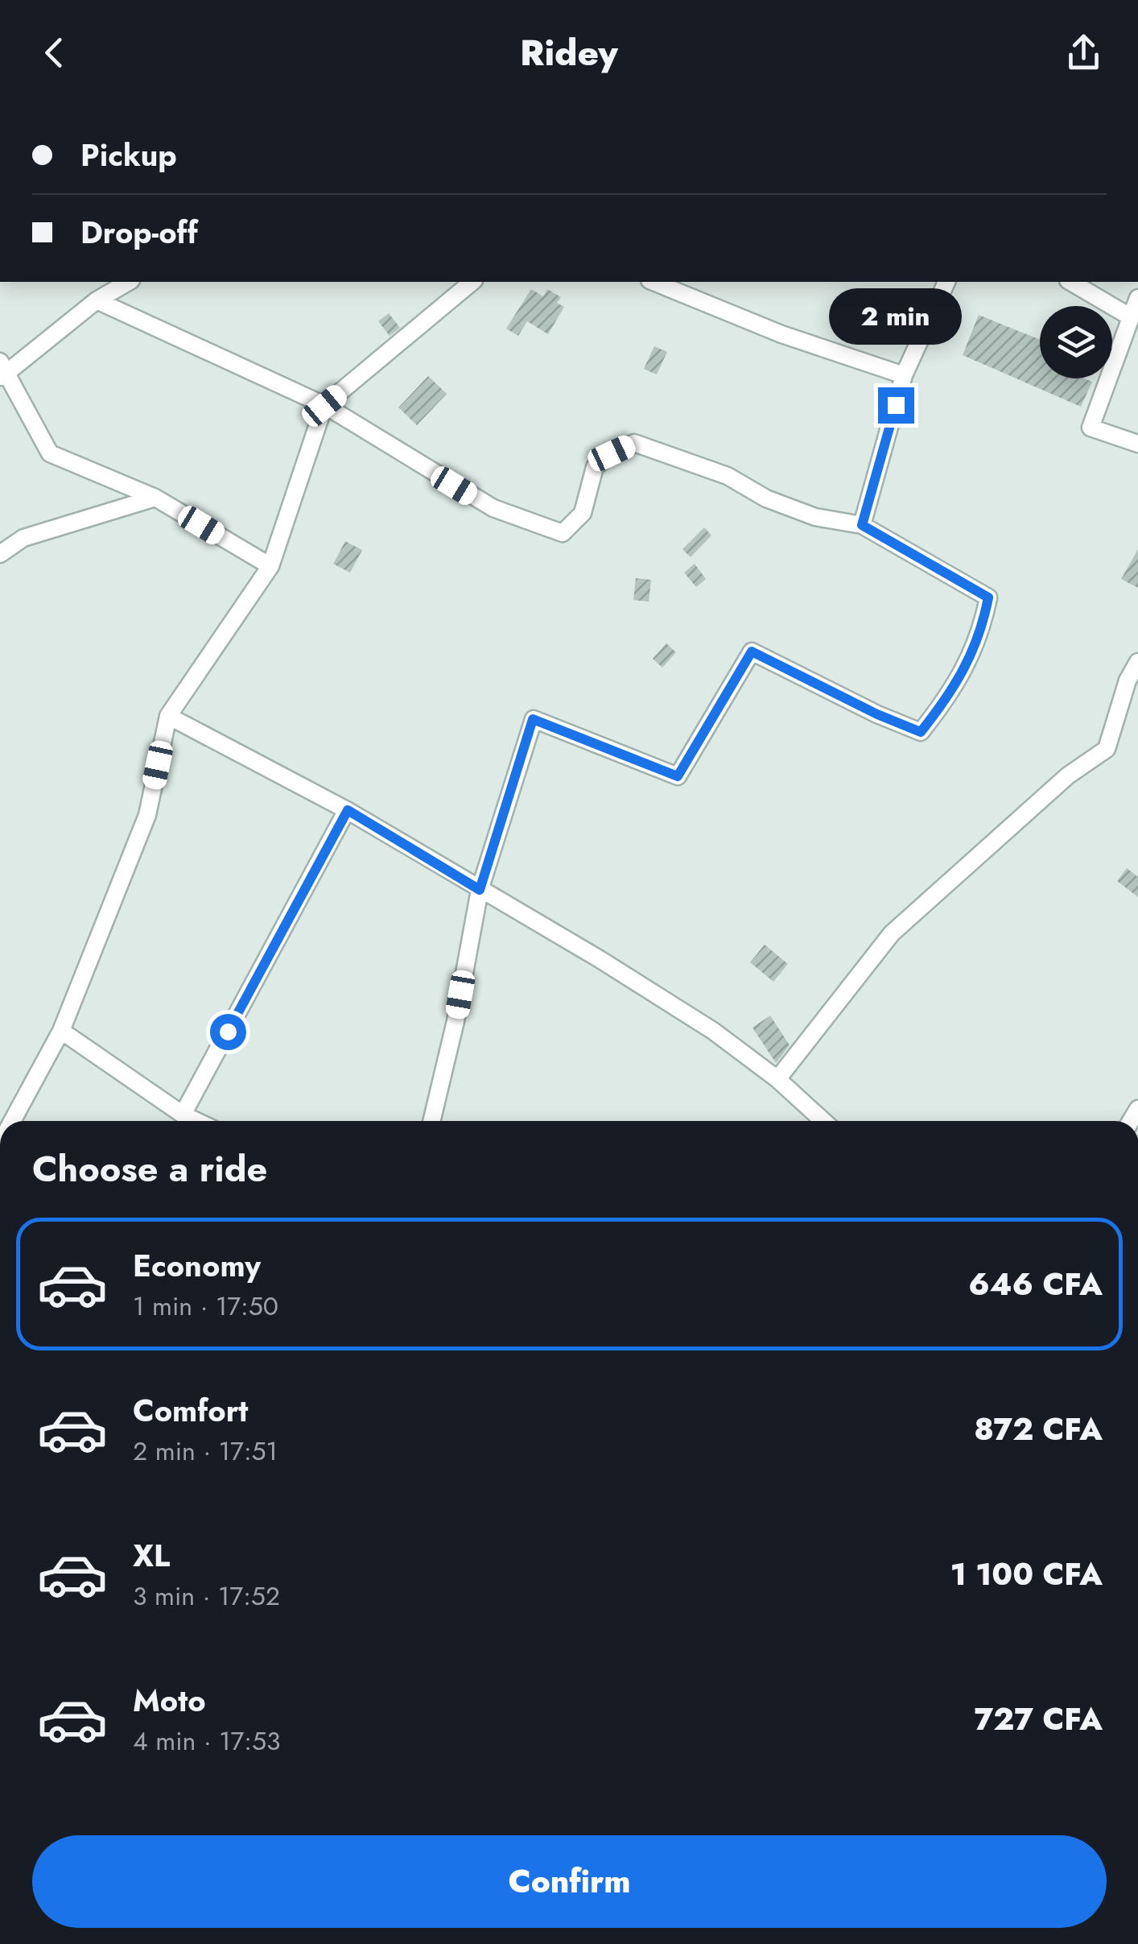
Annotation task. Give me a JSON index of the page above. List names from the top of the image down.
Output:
{
  "page": {
    "header": "Ridey",
    "banner": ["Pickup", "Drop-off"],
    "bubble": "2 min",
    "heading": "Choose a ride",
    "list": [
      {
        "name": "Economy",
        "note": "1 min · 17:50",
        "value": "646 CFA"
      },
      {
        "name": "Comfort",
        "note": "2 min · 17:51",
        "value": "872 CFA"
      },
      {
        "name": "XL",
        "note": "3 min · 17:52",
        "value": "1 100 CFA"
      },
      {
        "name": "Moto",
        "note": "4 min · 17:53",
        "value": "727 CFA"
      }
    ],
    "buttons": "Confirm"
  }
}
